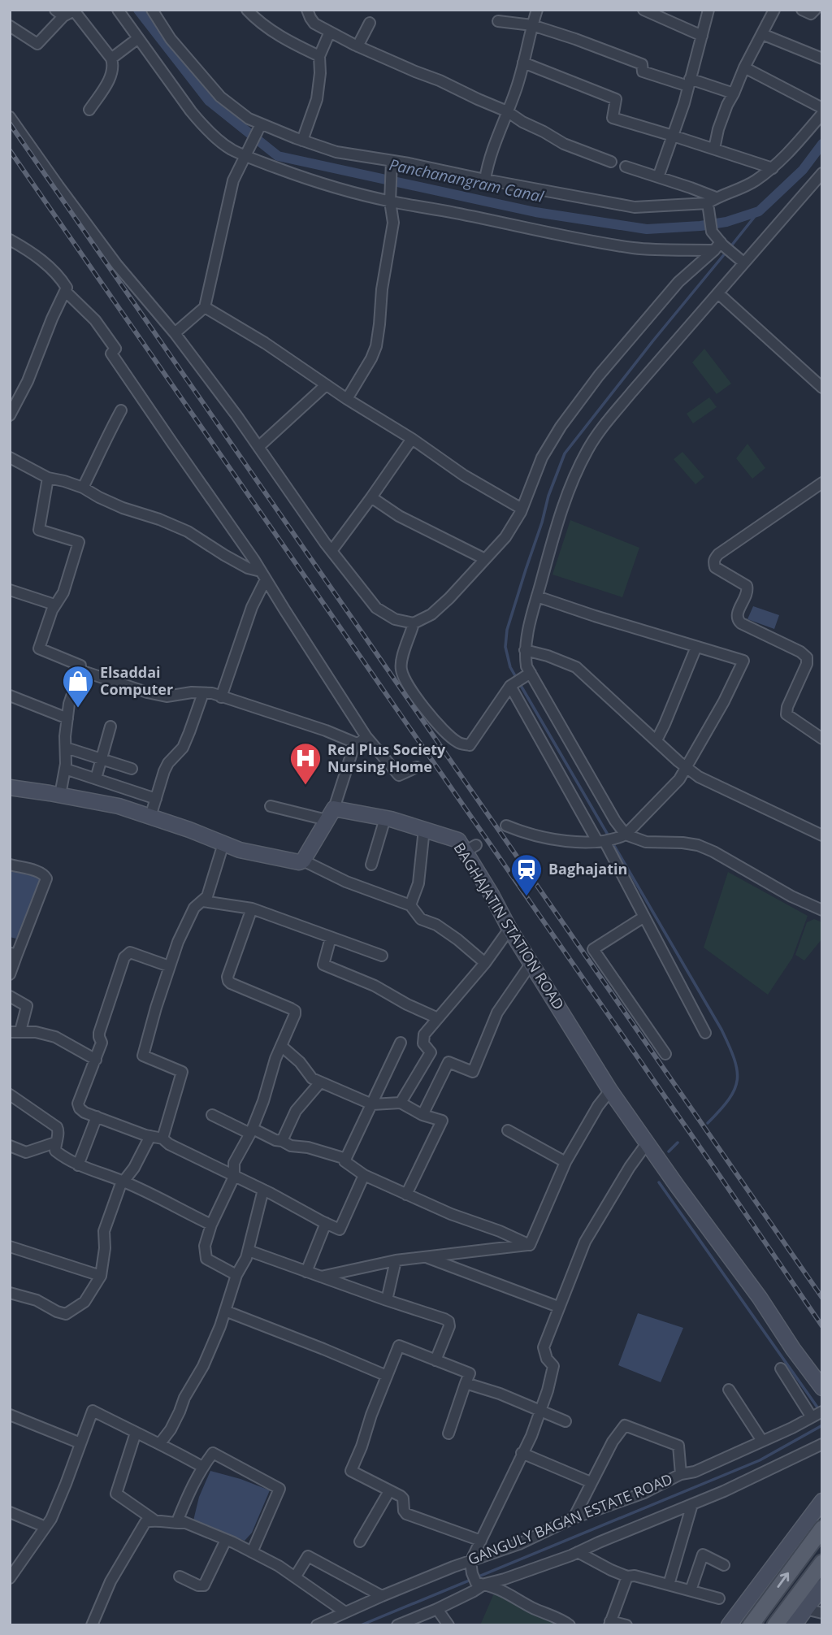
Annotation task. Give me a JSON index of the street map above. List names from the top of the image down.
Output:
{
  "streets": {
    "street": ["BAGHAJATIN STATION ROAD", "GANGULY BAGAN ESTATE ROAD"]
  },
  "water": ["Panchanangram Canal"],
  "places": {
    "shop": ["Elsaddai Computer"],
    "hospital": ["Red Plus Society Nursing Home"],
    "station": ["Baghajatin"]
  }
}
